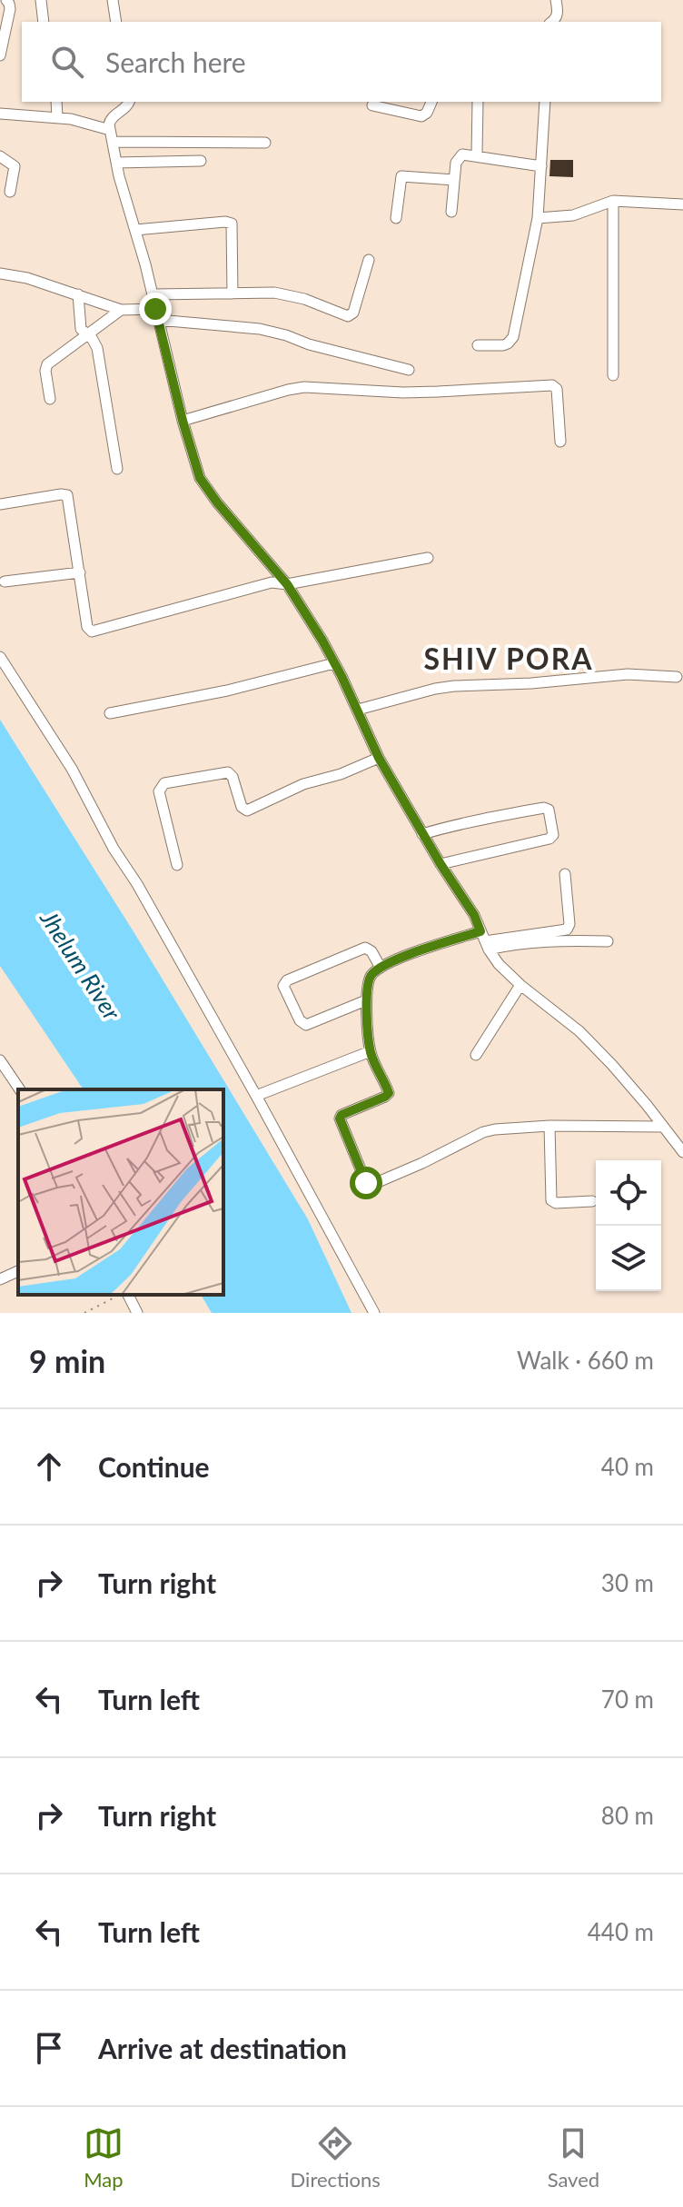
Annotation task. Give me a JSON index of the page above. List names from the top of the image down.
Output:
{
  "districts": ["SHIV PORA"],
  "water": ["Jhelum River"],
  "page": {
    "search": "Search here",
    "heading": ["9 min", "Walk · 660 m"],
    "list": [
      ["Continue", "40 m"],
      ["Turn right", "30 m"],
      ["Turn left", "70 m"],
      ["Turn right", "80 m"],
      ["Turn left", "440 m"],
      "Arrive at destination"
    ],
    "nav": ["Map", "Directions", "Saved"]
  }
}
